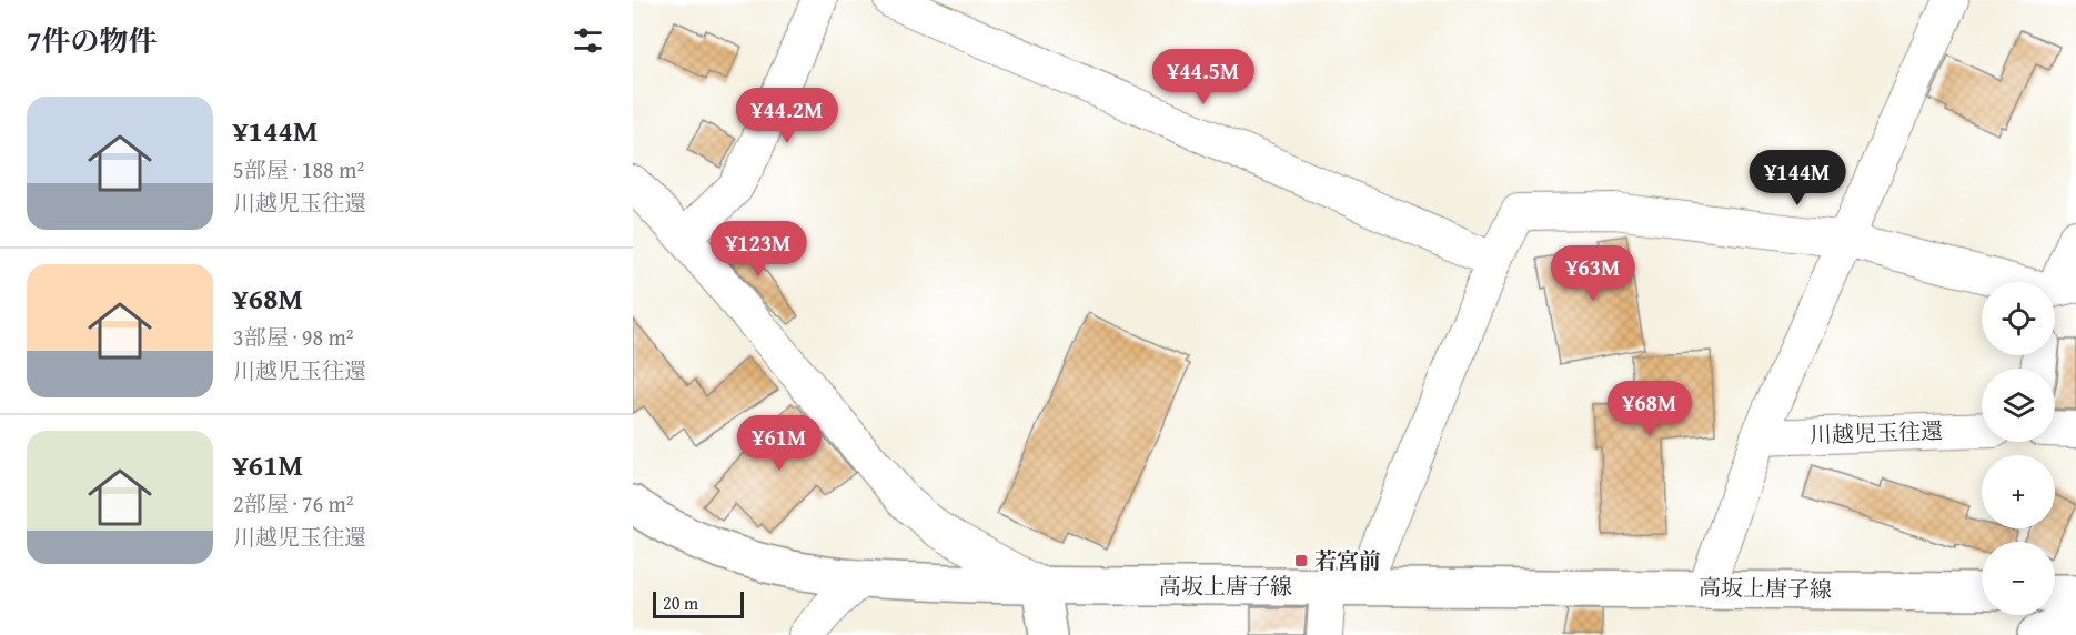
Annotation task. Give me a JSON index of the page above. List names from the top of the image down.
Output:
{
  "streets": {
    "main road": ["高坂上唐子線"],
    "street": ["川越児玉往還"]
  },
  "places": {
    "transit": ["若宮前"]
  },
  "scale_bar": "20 m",
  "page": {
    "heading": "7件の物件",
    "price": [
      "¥44.5M",
      "¥44.2M",
      "¥144M",
      "¥123M",
      "¥63M",
      "¥68M",
      "¥61M"
    ],
    "list": [
      {
        "name": "¥144M",
        "note": "5部屋 · 188 m² · 川越児玉往還"
      },
      {
        "name": "¥68M",
        "note": "3部屋 · 98 m² · 川越児玉往還"
      },
      {
        "name": "¥61M",
        "note": "2部屋 · 76 m² · 川越児玉往還"
      }
    ],
    "map_buttons": ["+", "−"],
    "scale": "20 m"
  }
}
